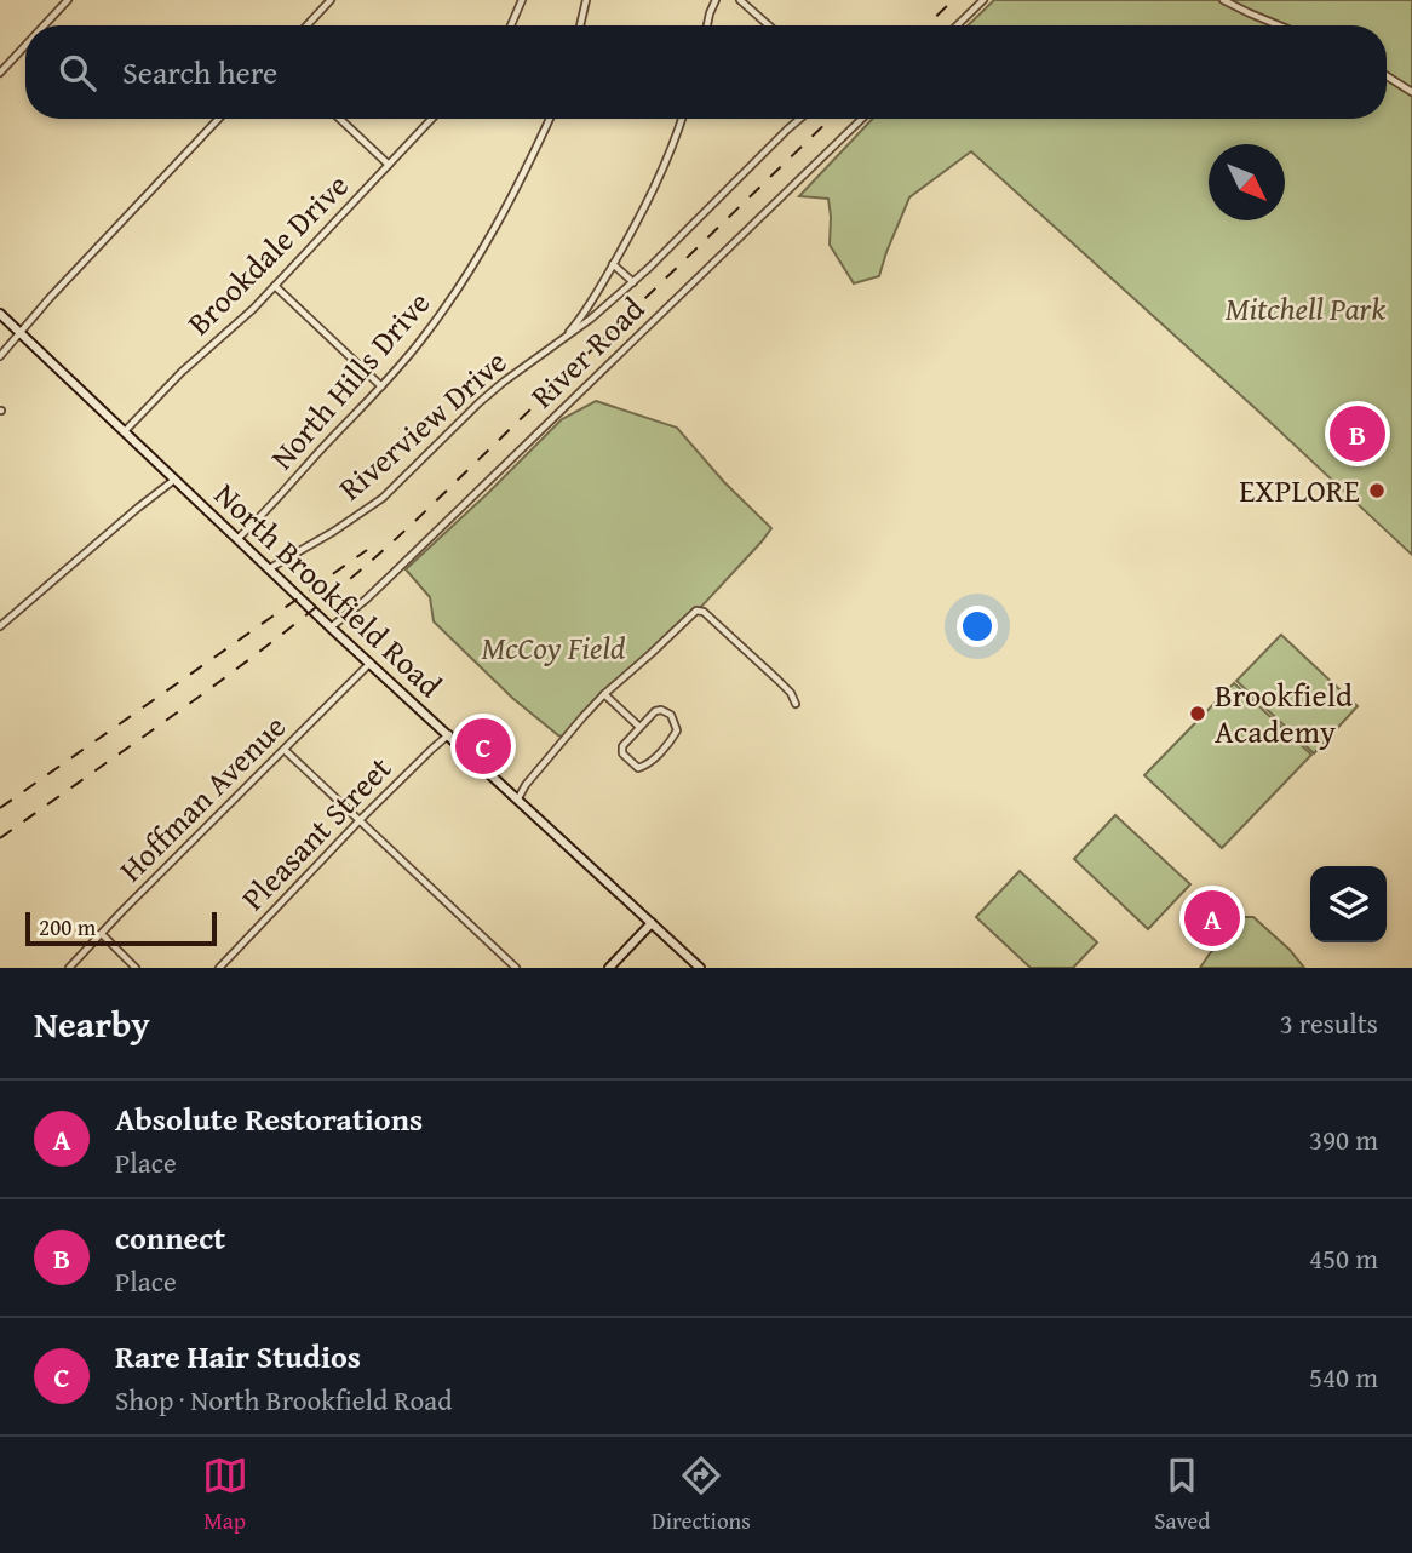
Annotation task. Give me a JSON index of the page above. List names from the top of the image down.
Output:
{
  "streets": {
    "street": [
      "Brookdale Drive",
      "River Road",
      "North Hills Drive",
      "Riverview Drive",
      "North Brookfield Road",
      "Hoffman Avenue",
      "Pleasant Street"
    ]
  },
  "crossings": [
    ["Brookdale Drive", "North Brookfield Road"],
    ["River Road", "North Brookfield Road"],
    ["North Hills Drive", "North Brookfield Road"],
    ["Riverview Drive", "North Brookfield Road"],
    ["North Brookfield Road", "Hoffman Avenue"],
    ["North Brookfield Road", "Pleasant Street"]
  ],
  "parks": ["Mitchell Park", "McCoy Field"],
  "places": ["EXPLORE", "Brookfield Academy"],
  "scale_bar": "200 m",
  "north": "bottom right",
  "page": {
    "search": "Search here",
    "pins": ["B", "C", "A"],
    "scale": "200 m",
    "heading": ["Nearby", "3 results"],
    "list": [
      {
        "mark": "A",
        "name": "Absolute Restorations",
        "note": "Place",
        "value": "390 m"
      },
      {
        "mark": "B",
        "name": "connect",
        "note": "Place",
        "value": "450 m"
      },
      {
        "mark": "C",
        "name": "Rare Hair Studios",
        "note": "Shop · North Brookfield Road",
        "value": "540 m"
      }
    ],
    "nav": ["Map", "Directions", "Saved"]
  }
}
